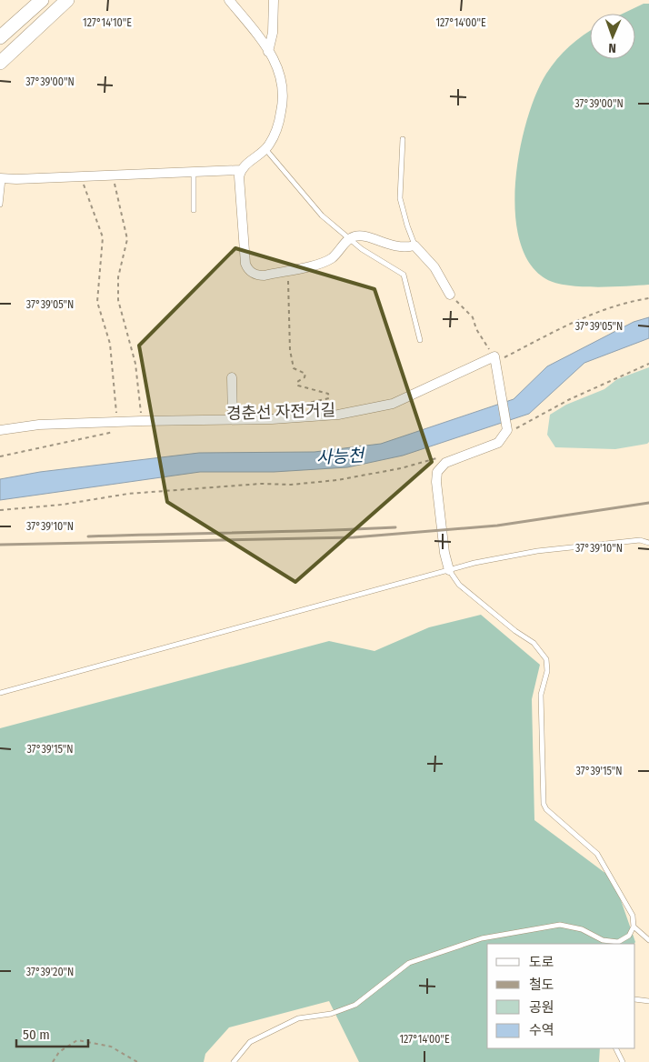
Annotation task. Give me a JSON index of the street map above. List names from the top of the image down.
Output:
{
  "water": ["사능천"],
  "legend": [
    "도로",
    "철도",
    "공원",
    "수역"
  ],
  "scale_bar": "50 m",
  "north": "bottom",
  "coordinates": [
    "127°14'10\"E",
    "127°14'00\"E",
    "37°39'00\"N",
    "37°39'05\"N",
    "37°39'10\"N",
    "37°39'15\"N",
    "37°39'20\"N"
  ]
}
